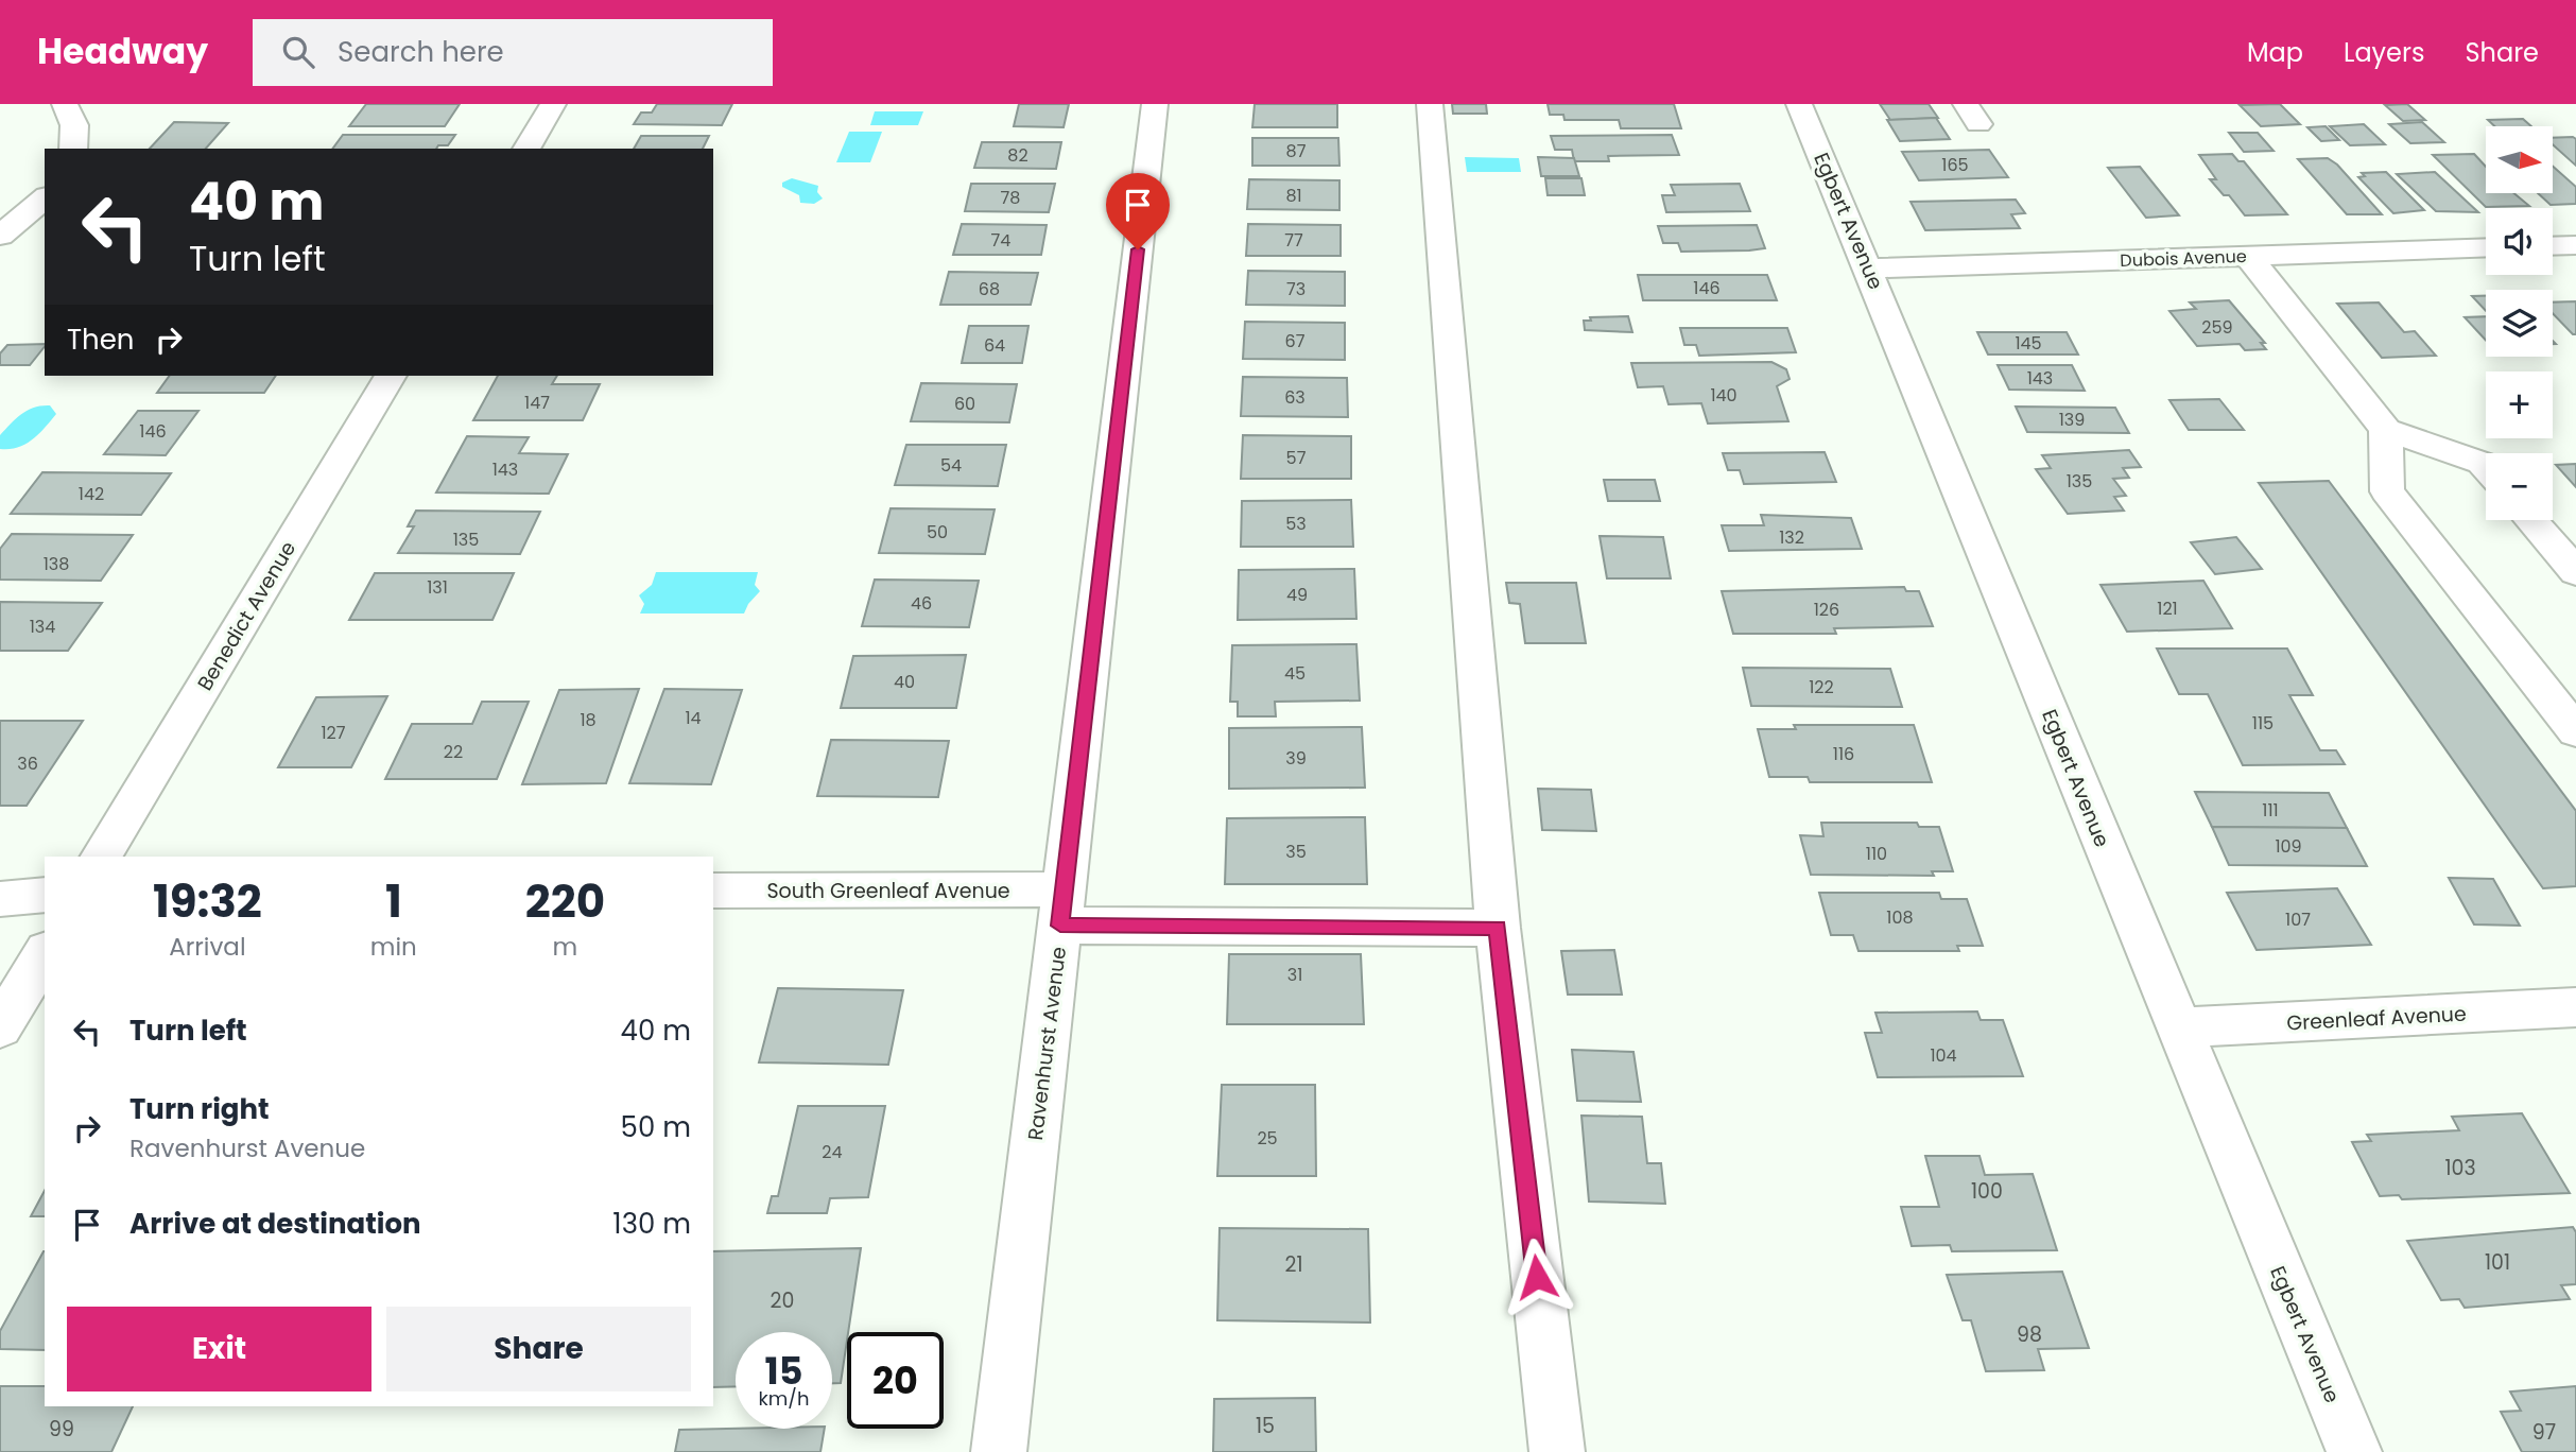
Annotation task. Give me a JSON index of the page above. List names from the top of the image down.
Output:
{
  "streets": {
    "street": [
      "Egbert Avenue",
      "Dubois Avenue",
      "Benedict Avenue",
      "South Greenleaf Avenue",
      "Greenleaf Avenue",
      "Ravenhurst Avenue"
    ]
  },
  "crossings": [
    ["Egbert Avenue", "Dubois Avenue"],
    ["Egbert Avenue", "Greenleaf Avenue"],
    ["South Greenleaf Avenue", "Ravenhurst Avenue"]
  ],
  "house_numbers": [
    "87",
    "82",
    "165",
    "81",
    "78",
    "74",
    "77",
    "146",
    "68",
    "73",
    "259",
    "67",
    "145",
    "64",
    "143",
    "140",
    "63",
    "147",
    "60",
    "139",
    "146",
    "57",
    "54",
    "143",
    "135",
    "142",
    "53",
    "50",
    "132",
    "135",
    "138",
    "131",
    "49",
    "46",
    "121",
    "126",
    "134",
    "45",
    "40",
    "122",
    "14",
    "18",
    "115",
    "127",
    "22",
    "116",
    "39",
    "36",
    "111",
    "109",
    "35",
    "110",
    "108",
    "107",
    "31",
    "104",
    "25",
    "24",
    "103",
    "100",
    "101",
    "21",
    "20",
    "98",
    "15",
    "99",
    "97"
  ],
  "north": "right",
  "page": {
    "header": "Headway",
    "search": "Search here",
    "nav": ["Map", "Layers", "Share"],
    "map_buttons": ["+", "−"],
    "turn": ["40 m", "Turn left"],
    "then": "Then",
    "eta": [
      "19:32",
      "Arrival",
      "1",
      "min",
      "220",
      "m"
    ],
    "list": [
      {
        "name": "Turn left",
        "value": "40 m"
      },
      {
        "name": "Turn right",
        "note": "Ravenhurst Avenue",
        "value": "50 m"
      },
      {
        "name": "Arrive at destination",
        "value": "130 m"
      }
    ],
    "buttons": ["Exit", "Share"],
    "speed": "15 km/h",
    "limit": "20"
  }
}
